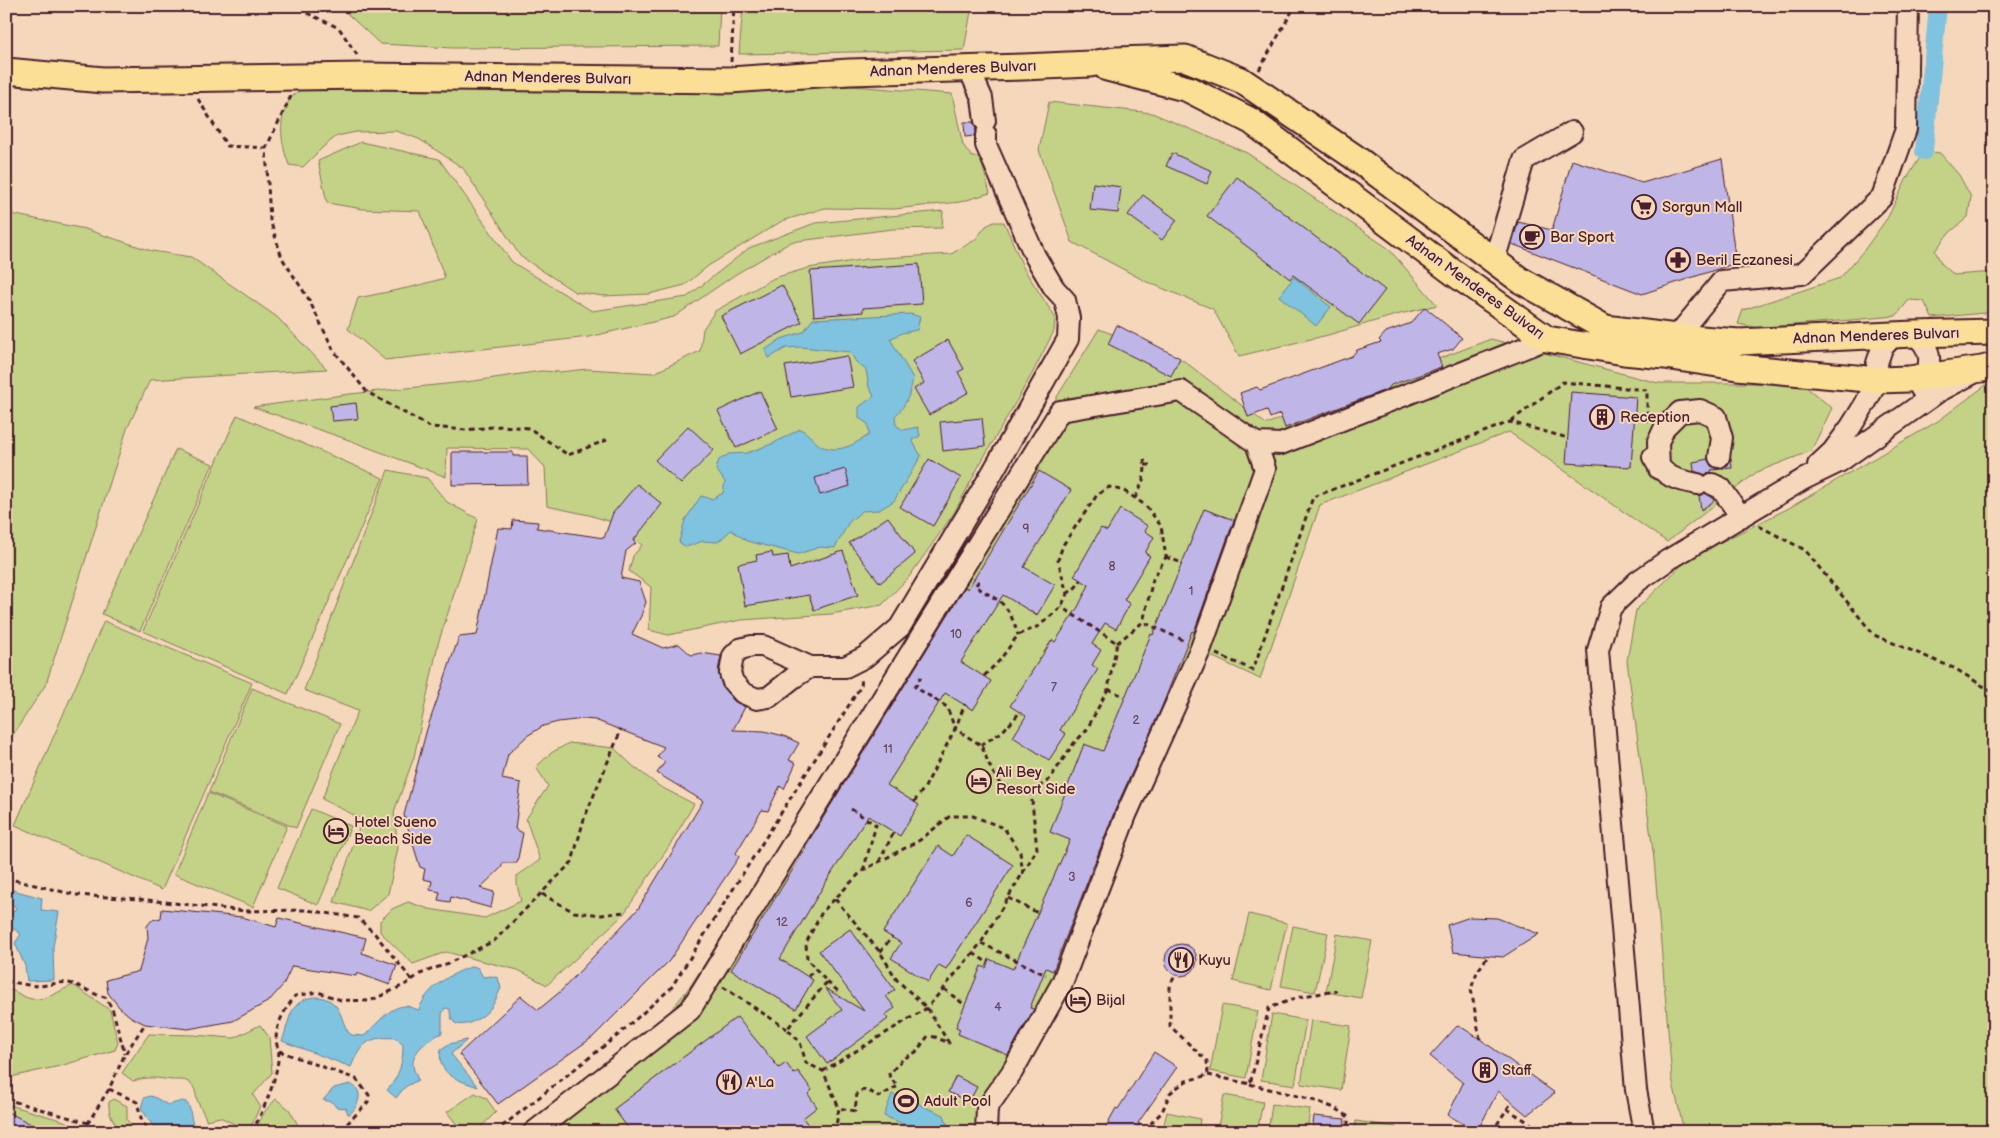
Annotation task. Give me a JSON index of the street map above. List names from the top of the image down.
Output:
{
  "streets": {
    "main road": ["Adnan Menderes Bulvarı"]
  },
  "places": {
    "supermarket": ["Sorgun Mall"],
    "cafe": ["Bar Sport"],
    "pharmacy": ["Beril Eczanesi"],
    "building": ["Reception", "Staff"],
    "hotel": ["Ali Bey Resort Side", "Hotel Sueno Beach Side", "Bijal"],
    "restaurant": ["Kuyu", "A'La"],
    "sports": ["Adult Pool"]
  },
  "house_numbers": [
    "9",
    "8",
    "1",
    "10",
    "7",
    "2",
    "11",
    "3",
    "6",
    "12",
    "4"
  ]
}
